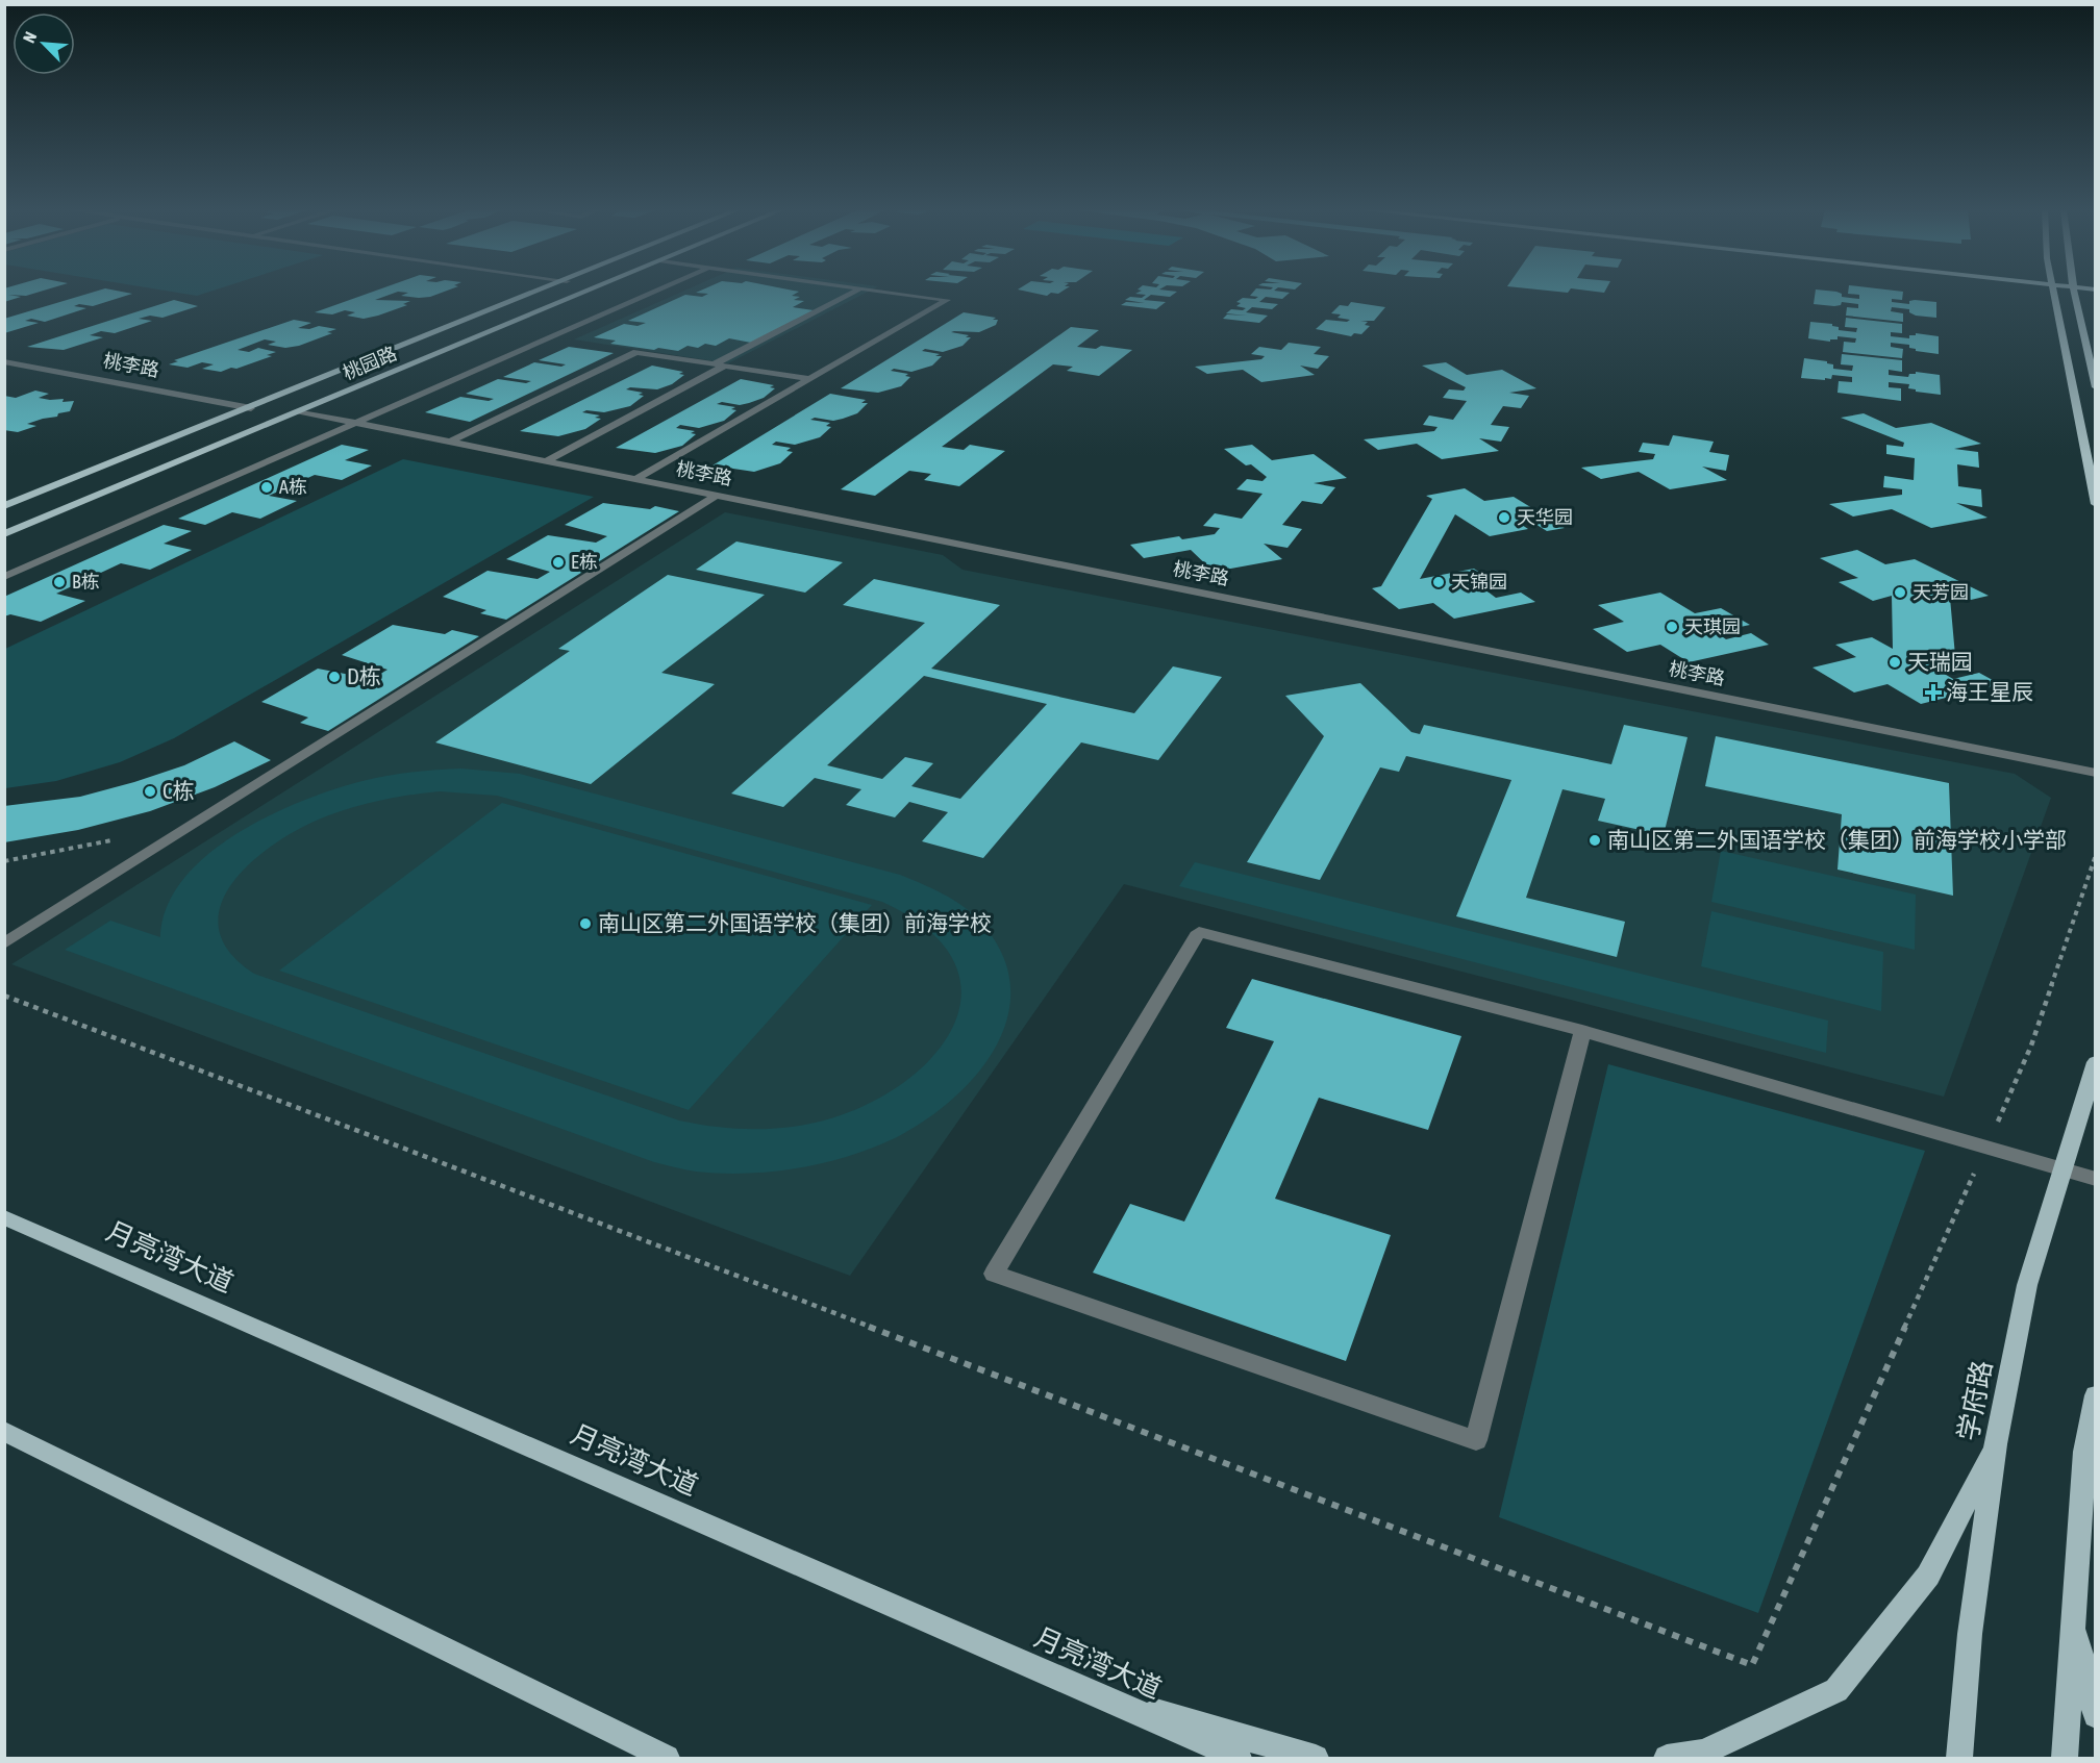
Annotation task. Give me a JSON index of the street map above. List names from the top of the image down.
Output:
{
  "streets": {
    "main road": ["桃园路", "月亮湾大道", "学府路"],
    "street": ["桃李路"]
  },
  "crossings": [
    ["桃园路", "桃李路"]
  ],
  "places": {
    "other": [
      "A栋",
      "天华园",
      "E栋",
      "B栋",
      "天锦园",
      "天芳园",
      "天琪园",
      "天瑞园",
      "D栋",
      "C栋",
      "南山区第二外国语学校（集团）前海学校小学部",
      "南山区第二外国语学校（集团）前海学校"
    ],
    "health": ["海王星辰"]
  },
  "north": "top left"
}
